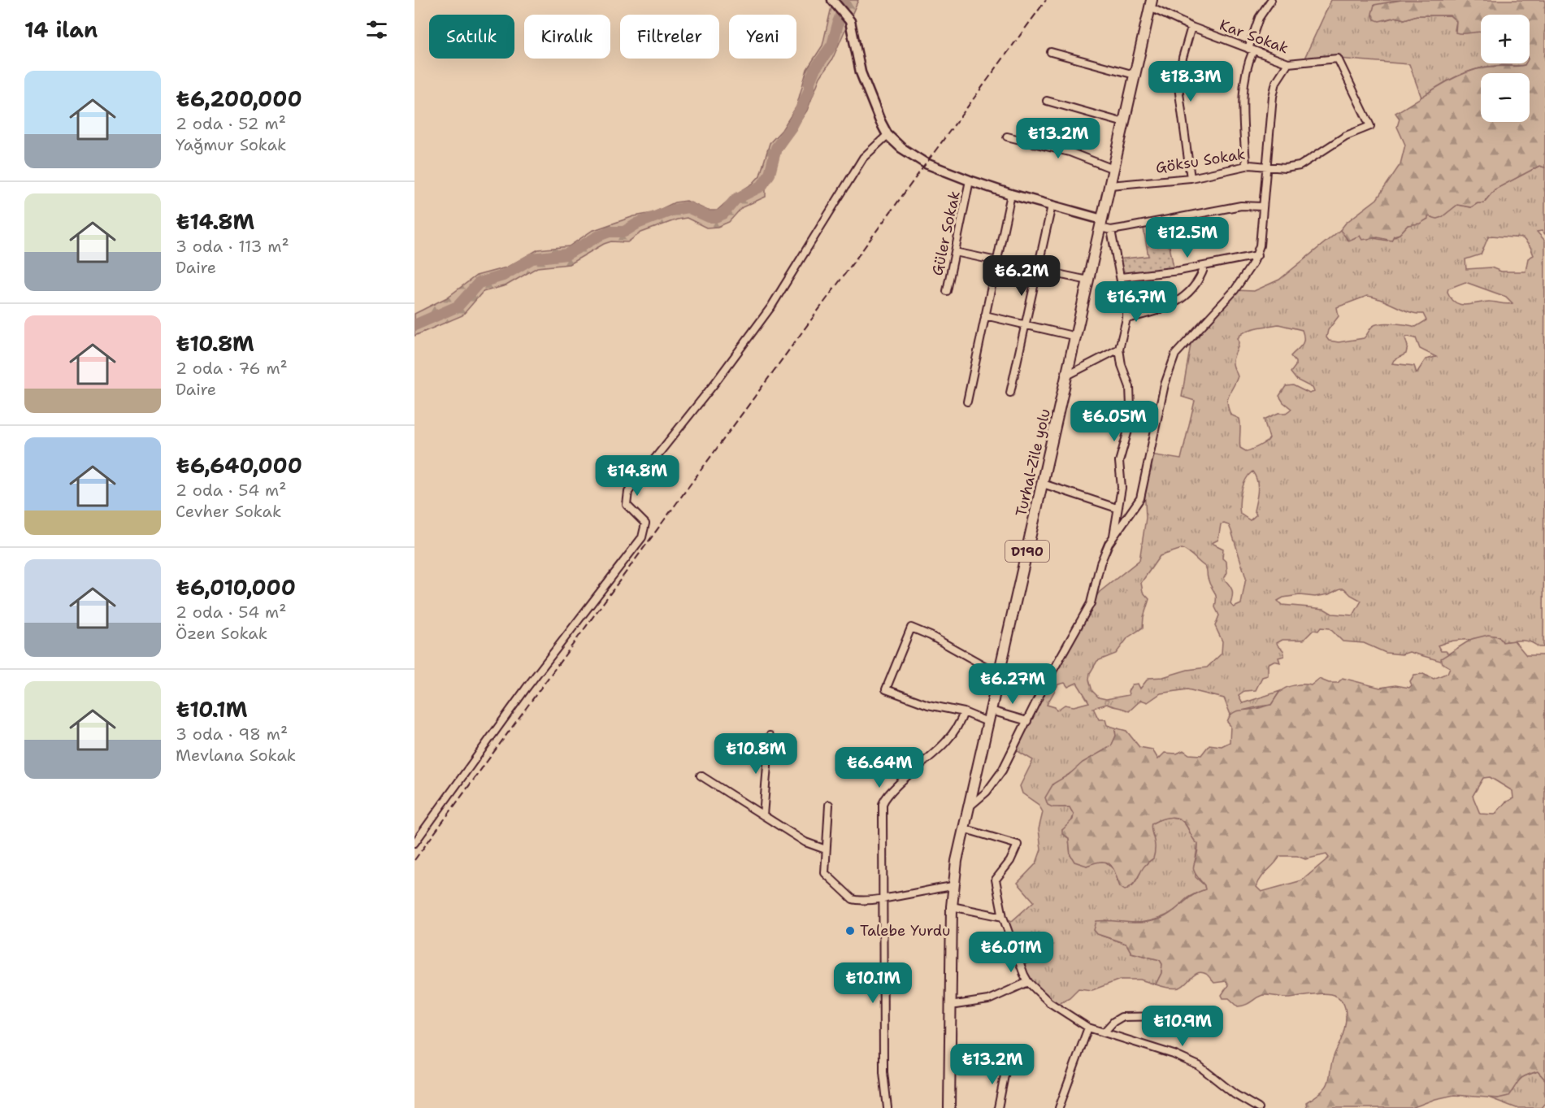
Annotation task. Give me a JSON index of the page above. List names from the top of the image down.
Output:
{
  "streets": {
    "main road": ["Turhal-Zile yolu", "D190"],
    "street": ["Kar Sokak", "Göksu Sokak", "Güler Sokak"]
  },
  "crossings": [
    ["Kar Sokak", "Göksu Sokak"],
    ["Kar Sokak", "Turhal-Zile yolu"],
    ["Göksu Sokak", "Turhal-Zile yolu"]
  ],
  "places": ["Talebe Yurdu"],
  "page": {
    "heading": "14 ilan",
    "map_buttons": ["+", "−"],
    "chip": [
      "Satılık",
      "Kiralık",
      "Filtreler",
      "Yeni"
    ],
    "list": [
      {
        "name": "₺6,200,000",
        "note": "2 oda · 52 m² · Yağmur Sokak"
      },
      {
        "name": "₺14.8M",
        "note": "3 oda · 113 m² · Daire"
      },
      {
        "name": "₺10.8M",
        "note": "2 oda · 76 m² · Daire"
      },
      {
        "name": "₺6,640,000",
        "note": "2 oda · 54 m² · Cevher Sokak"
      },
      {
        "name": "₺6,010,000",
        "note": "2 oda · 54 m² · Özen Sokak"
      },
      {
        "name": "₺10.1M",
        "note": "3 oda · 98 m² · Mevlana Sokak"
      }
    ],
    "price": [
      "₺18.3M",
      "₺13.2M",
      "₺12.5M",
      "₺6.2M",
      "₺16.7M",
      "₺6.05M",
      "₺14.8M",
      "₺6.27M",
      "₺10.8M",
      "₺6.64M",
      "₺6.01M",
      "₺10.1M",
      "₺10.9M",
      "₺13.2M"
    ]
  }
}
